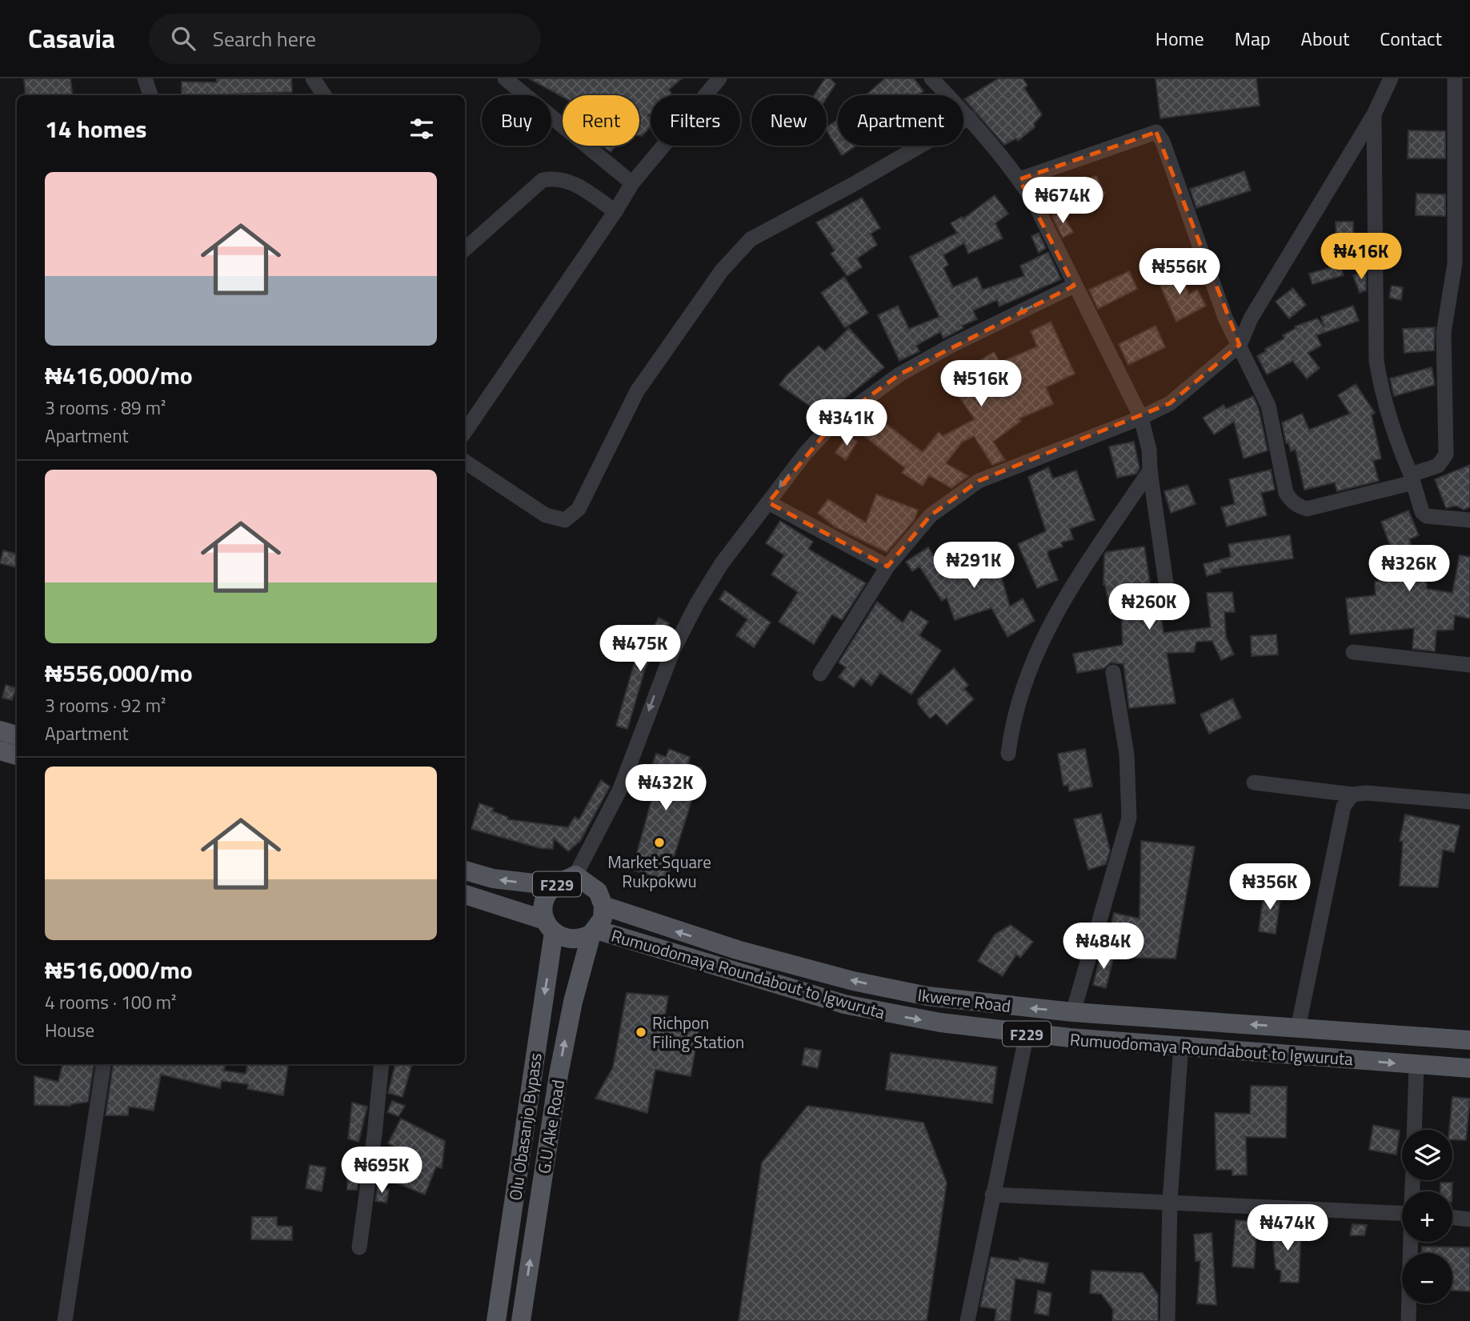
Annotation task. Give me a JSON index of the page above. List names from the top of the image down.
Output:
{
  "streets": {
    "main road": [
      "F229",
      "Rumuodomaya Roundabout to Igwuruta",
      "Ikwerre Road",
      "Olu Obasanjo Bypass",
      "G.U Ake Road"
    ]
  },
  "crossings": [
    ["F229", "Rumuodomaya Roundabout to Igwuruta"],
    ["F229", "Ikwerre Road"],
    ["F229", "Olu Obasanjo Bypass"],
    ["F229", "G.U Ake Road"],
    ["Rumuodomaya Roundabout to Igwuruta", "Ikwerre Road"],
    ["Rumuodomaya Roundabout to Igwuruta", "Olu Obasanjo Bypass"],
    ["Rumuodomaya Roundabout to Igwuruta", "G.U Ake Road"],
    ["Ikwerre Road", "Olu Obasanjo Bypass"],
    ["Ikwerre Road", "G.U Ake Road"],
    ["Olu Obasanjo Bypass", "G.U Ake Road"]
  ],
  "one_way": [
    "Rumuodomaya Roundabout to Igwuruta",
    "Ikwerre Road",
    "Olu Obasanjo Bypass",
    "G.U Ake Road"
  ],
  "places": ["Market Square Rukpokwu", "Richpon Filing Station"],
  "page": {
    "header": "Casavia",
    "search": "Search here",
    "nav": [
      "Home",
      "Map",
      "About",
      "Contact"
    ],
    "chip": [
      "Buy",
      "Rent",
      "Filters",
      "New",
      "Apartment"
    ],
    "heading": "14 homes",
    "list": [
      {
        "name": "₦416,000/mo",
        "note": "3 rooms · 89 m² · Apartment"
      },
      {
        "name": "₦556,000/mo",
        "note": "3 rooms · 92 m² · Apartment"
      },
      {
        "name": "₦516,000/mo",
        "note": "4 rooms · 100 m² · House"
      }
    ],
    "price": [
      "₦674K",
      "₦416K",
      "₦556K",
      "₦516K",
      "₦341K",
      "₦291K",
      "₦326K",
      "₦260K",
      "₦475K",
      "₦432K",
      "₦356K",
      "₦484K",
      "₦695K",
      "₦474K"
    ],
    "map_buttons": ["+", "−"]
  }
}
